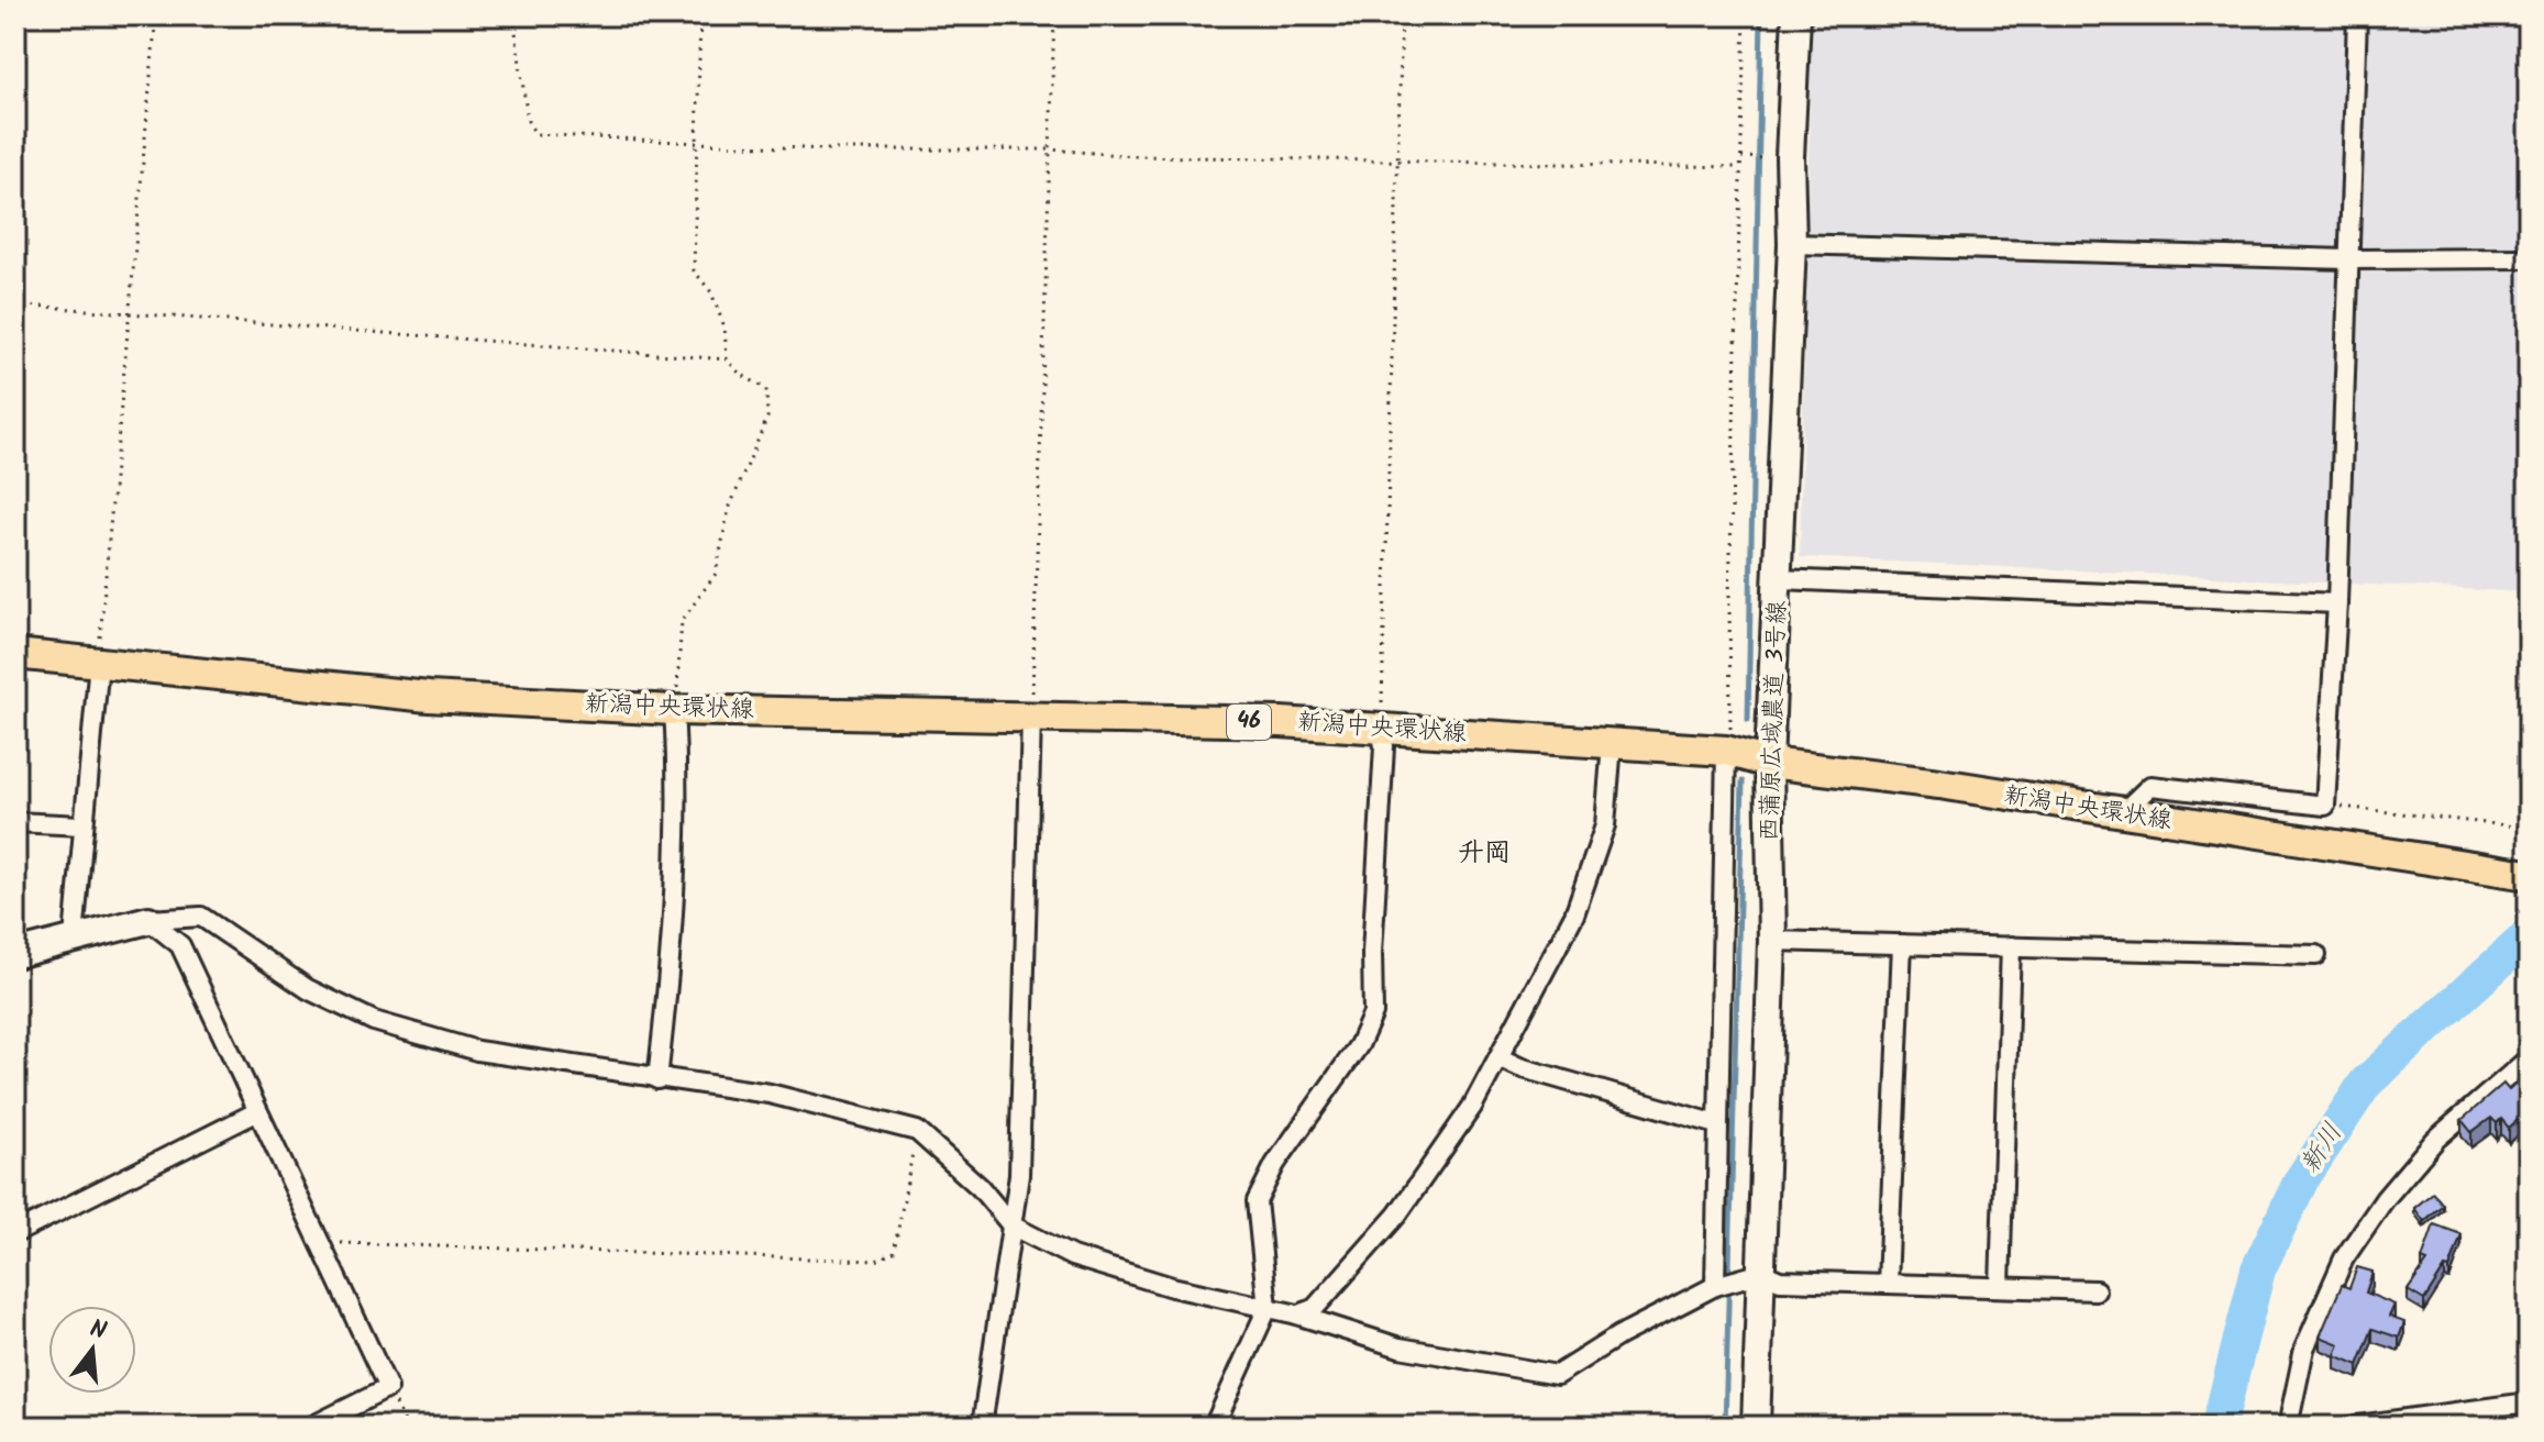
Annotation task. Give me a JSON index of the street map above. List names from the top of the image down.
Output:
{
  "streets": {
    "main road": ["新潟中央環状線", "46"],
    "street": ["西蒲原広域農道 3号線"]
  },
  "crossings": [
    ["新潟中央環状線", "西蒲原広域農道 3号線"]
  ],
  "districts": ["升岡"],
  "water": ["新川"],
  "north": "top"
}
